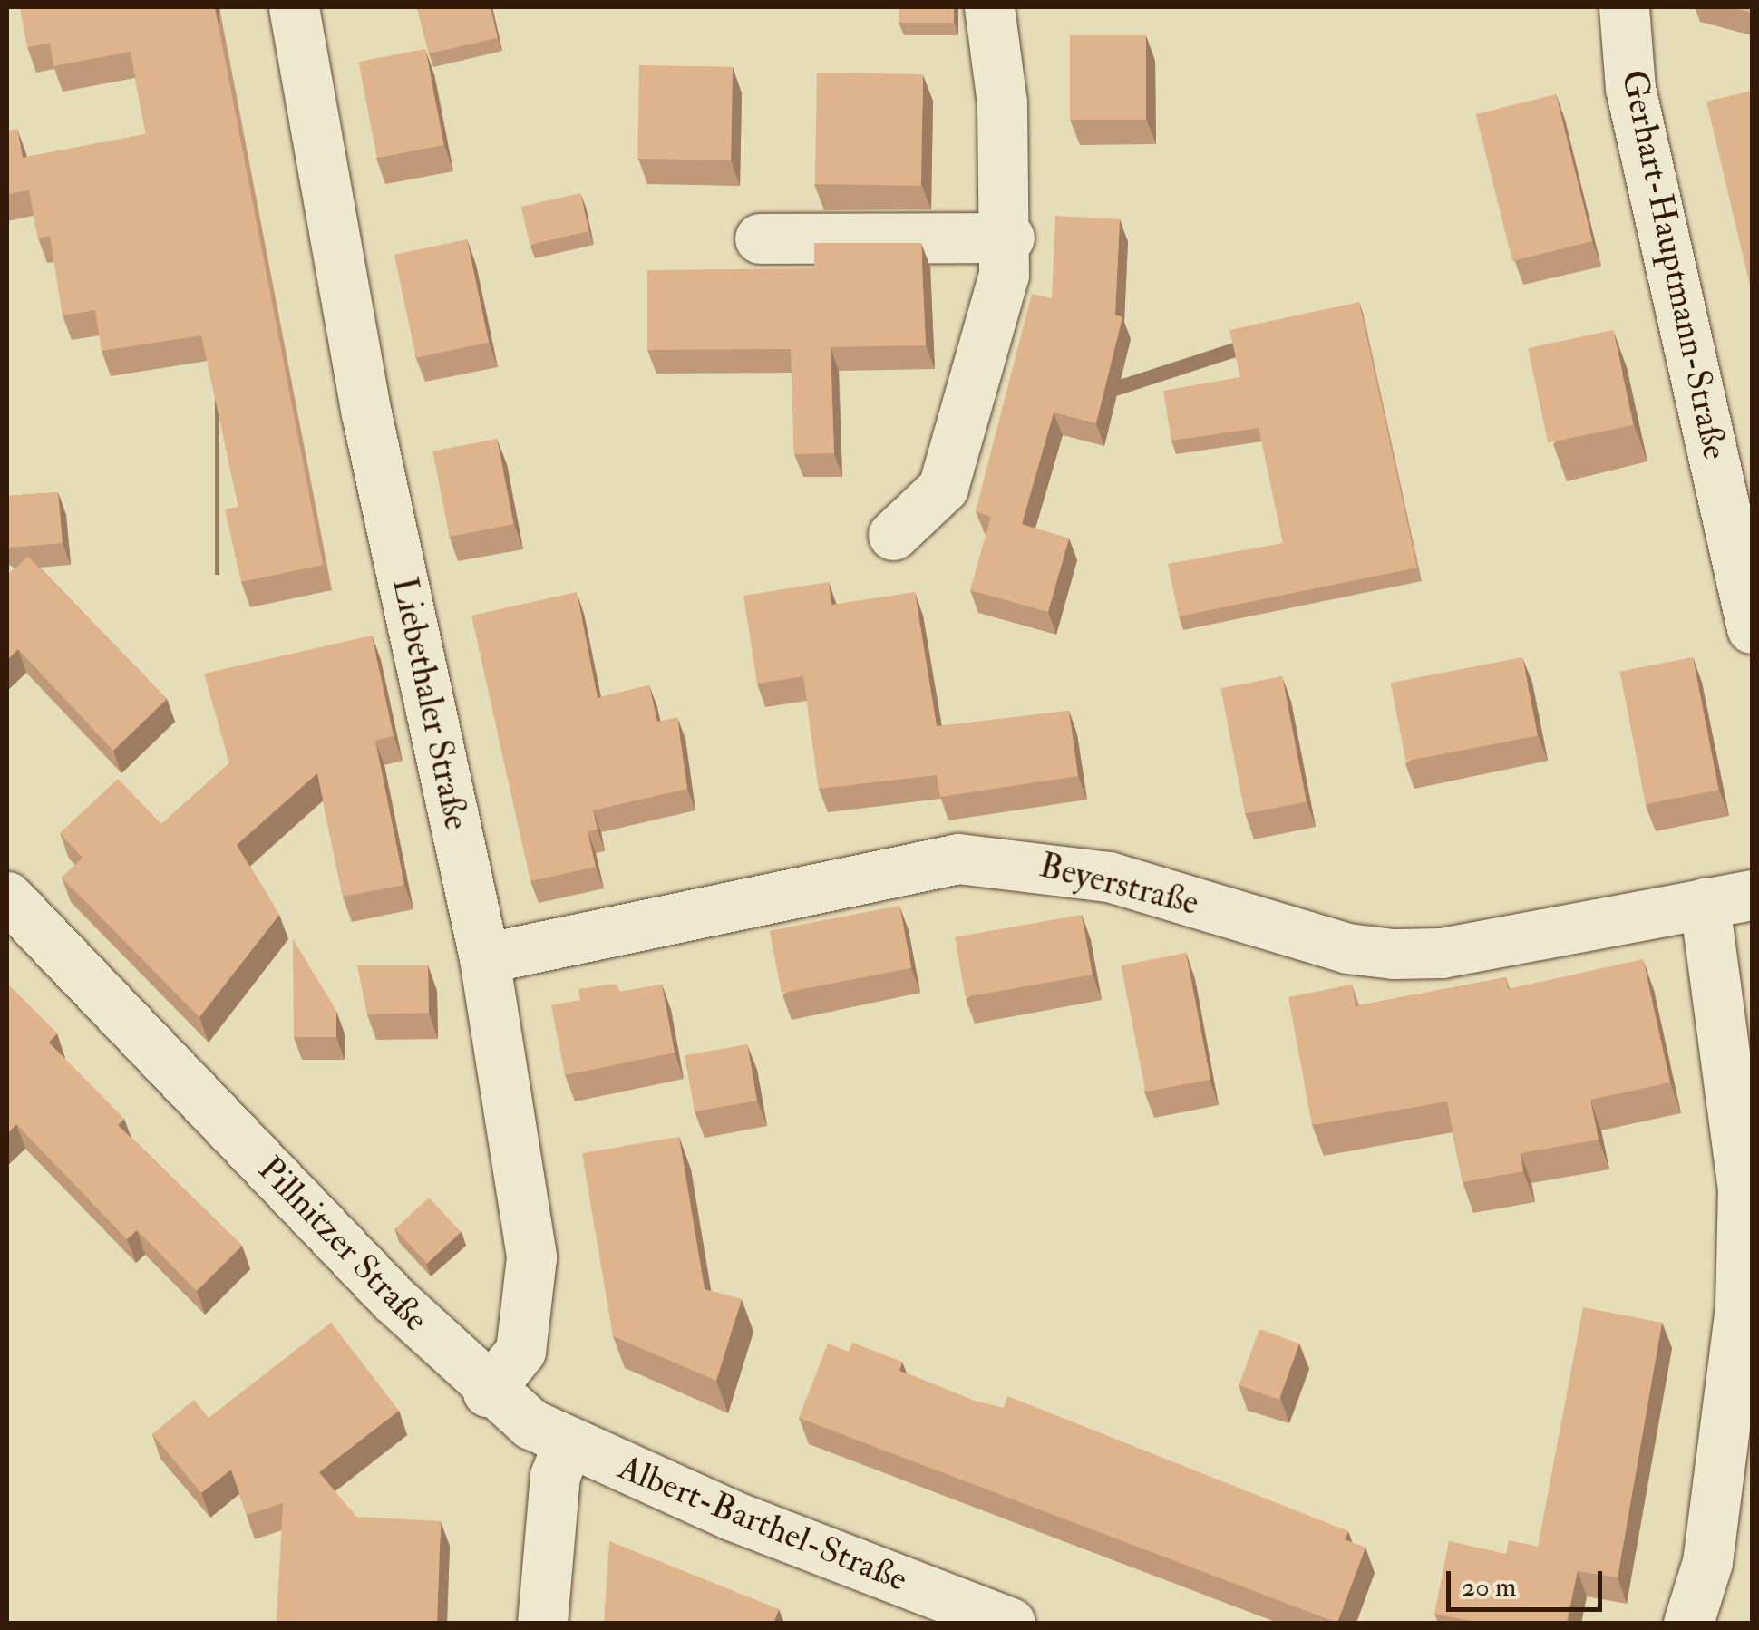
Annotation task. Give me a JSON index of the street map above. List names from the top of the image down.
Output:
{
  "streets": {
    "street": [
      "Gerhart-Hauptmann-Straße",
      "Liebethaler Straße",
      "Beyerstraße",
      "Pillnitzer Straße",
      "Albert-Barthel-Straße"
    ]
  },
  "crossings": [
    ["Liebethaler Straße", "Beyerstraße"],
    ["Liebethaler Straße", "Pillnitzer Straße"],
    ["Pillnitzer Straße", "Albert-Barthel-Straße"]
  ],
  "scale_bar": "20 m"
}
